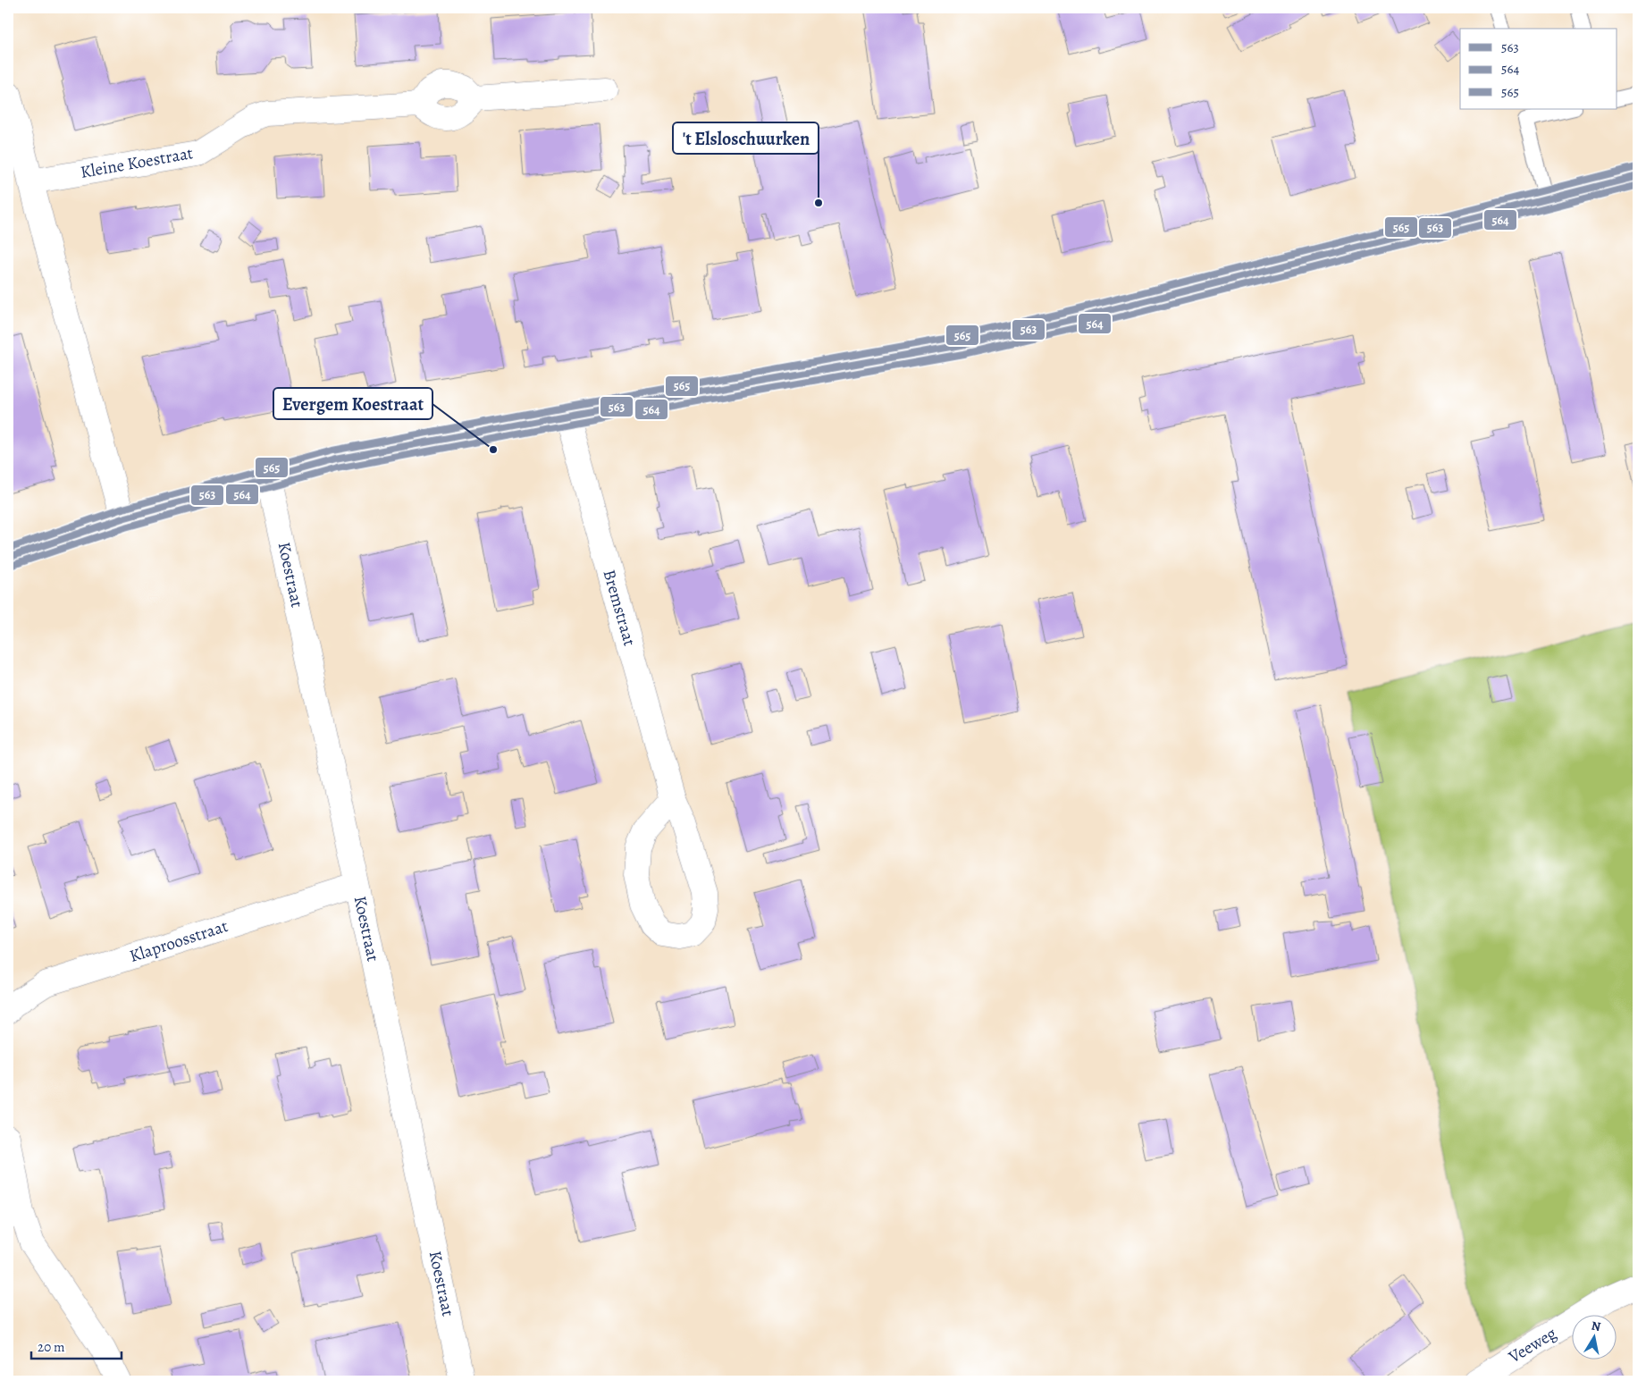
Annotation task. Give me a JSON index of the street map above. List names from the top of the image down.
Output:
{
  "streets": {
    "street": [
      "Kleine Koestraat",
      "Koestraat",
      "Bremstraat",
      "Klaproosstraat",
      "Veeweg"
    ]
  },
  "crossings": [
    ["Koestraat", "Klaproosstraat"]
  ],
  "places": ["'t Elsloschuurken", "Evergem Koestraat"],
  "lines": ["transit line 565", "transit line 563", "transit line 564"],
  "legend": ["563", "564", "565"],
  "scale_bar": "20 m",
  "north": "top"
}
